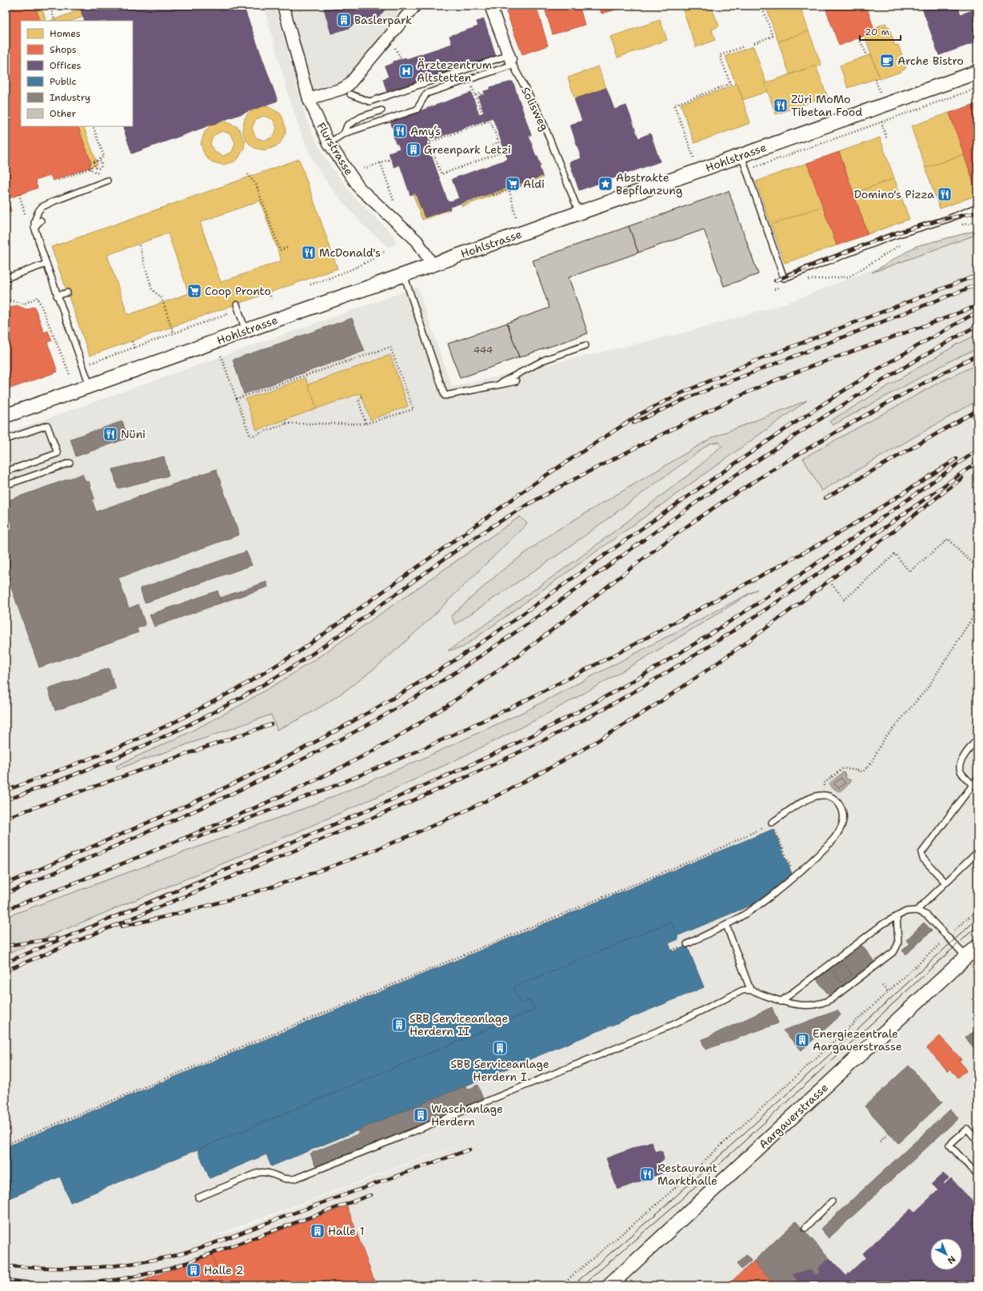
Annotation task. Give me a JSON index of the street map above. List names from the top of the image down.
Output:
{
  "streets": {
    "street": [
      "Solisweg",
      "Flurstrasse",
      "Hohlstrasse",
      "Aargauerstrasse"
    ]
  },
  "crossings": [
    ["Solisweg", "Hohlstrasse"],
    ["Flurstrasse", "Hohlstrasse"]
  ],
  "places": {
    "building": [
      "Baslerpark",
      "Greenpark Letzi",
      "SBB Serviceanlage Herdern II",
      "Energiezentrale Aargauerstrasse",
      "SBB Serviceanlage Herdern I",
      "Waschanlage Herdern",
      "Halle 1",
      "Halle 2"
    ],
    "cafe": ["Arche Bistro"],
    "hospital": ["Ärztezentrum Altstetten"],
    "restaurant": [
      "Züri MoMo Tibetan Food",
      "Amy‘s",
      "Domino's Pizza",
      "McDonald's",
      "Nüni",
      "Restaurant Markthalle"
    ],
    "supermarket": ["Aldi", "Coop Pronto"],
    "place": ["Abstrakte Bepflanzung"]
  },
  "house_numbers": ["444"],
  "legend": [
    "Homes",
    "Shops",
    "Offices",
    "Public",
    "Industry",
    "Other"
  ],
  "scale_bar": "20 m",
  "north": "bottom right"
}
